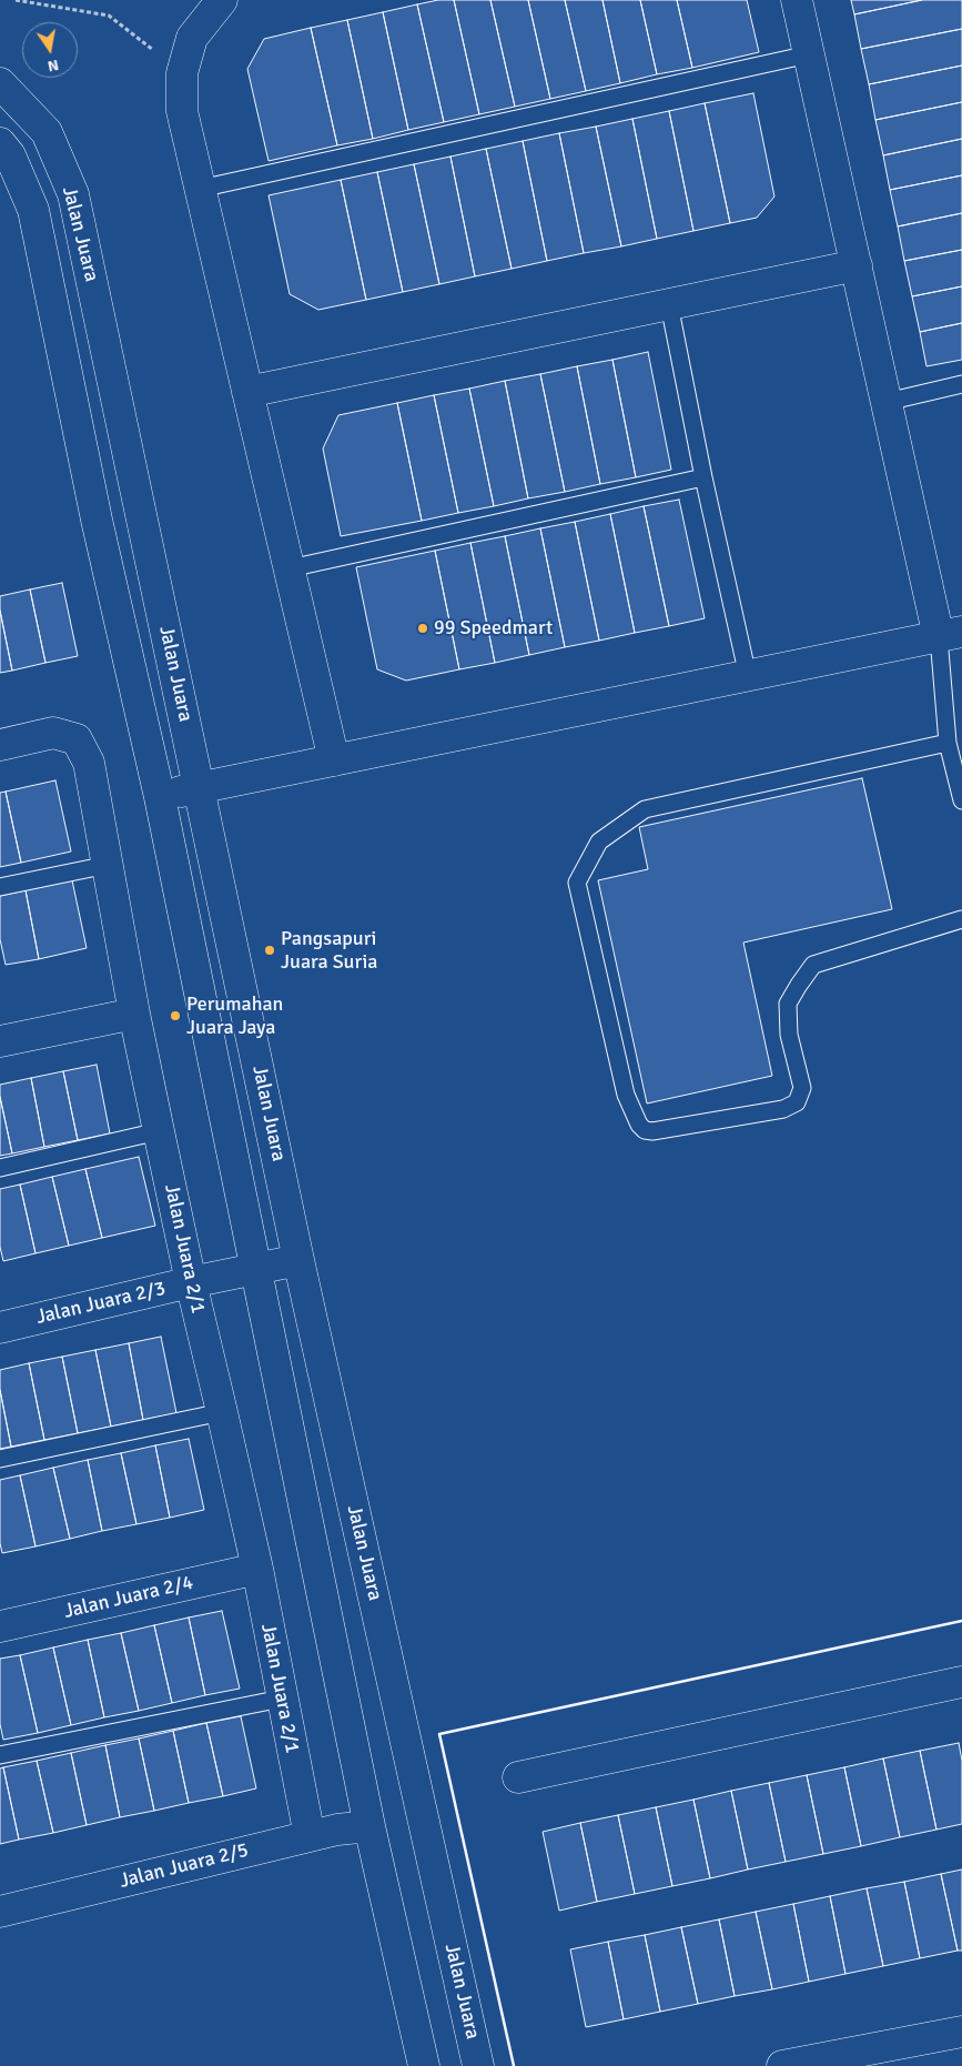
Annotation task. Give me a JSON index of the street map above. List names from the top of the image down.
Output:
{
  "streets": {
    "street": [
      "Jalan Juara",
      "Jalan Juara 2/1",
      "Jalan Juara 2/3",
      "Jalan Juara 2/4",
      "Jalan Juara 2/5"
    ]
  },
  "crossings": [
    ["Jalan Juara", "Jalan Juara 2/3"],
    ["Jalan Juara", "Jalan Juara 2/5"],
    ["Jalan Juara 2/1", "Jalan Juara 2/3"],
    ["Jalan Juara 2/1", "Jalan Juara 2/4"],
    ["Jalan Juara 2/1", "Jalan Juara 2/5"]
  ],
  "places": ["99 Speedmart", "Pangsapuri Juara Suria", "Perumahan Juara Jaya"],
  "north": "bottom"
}
